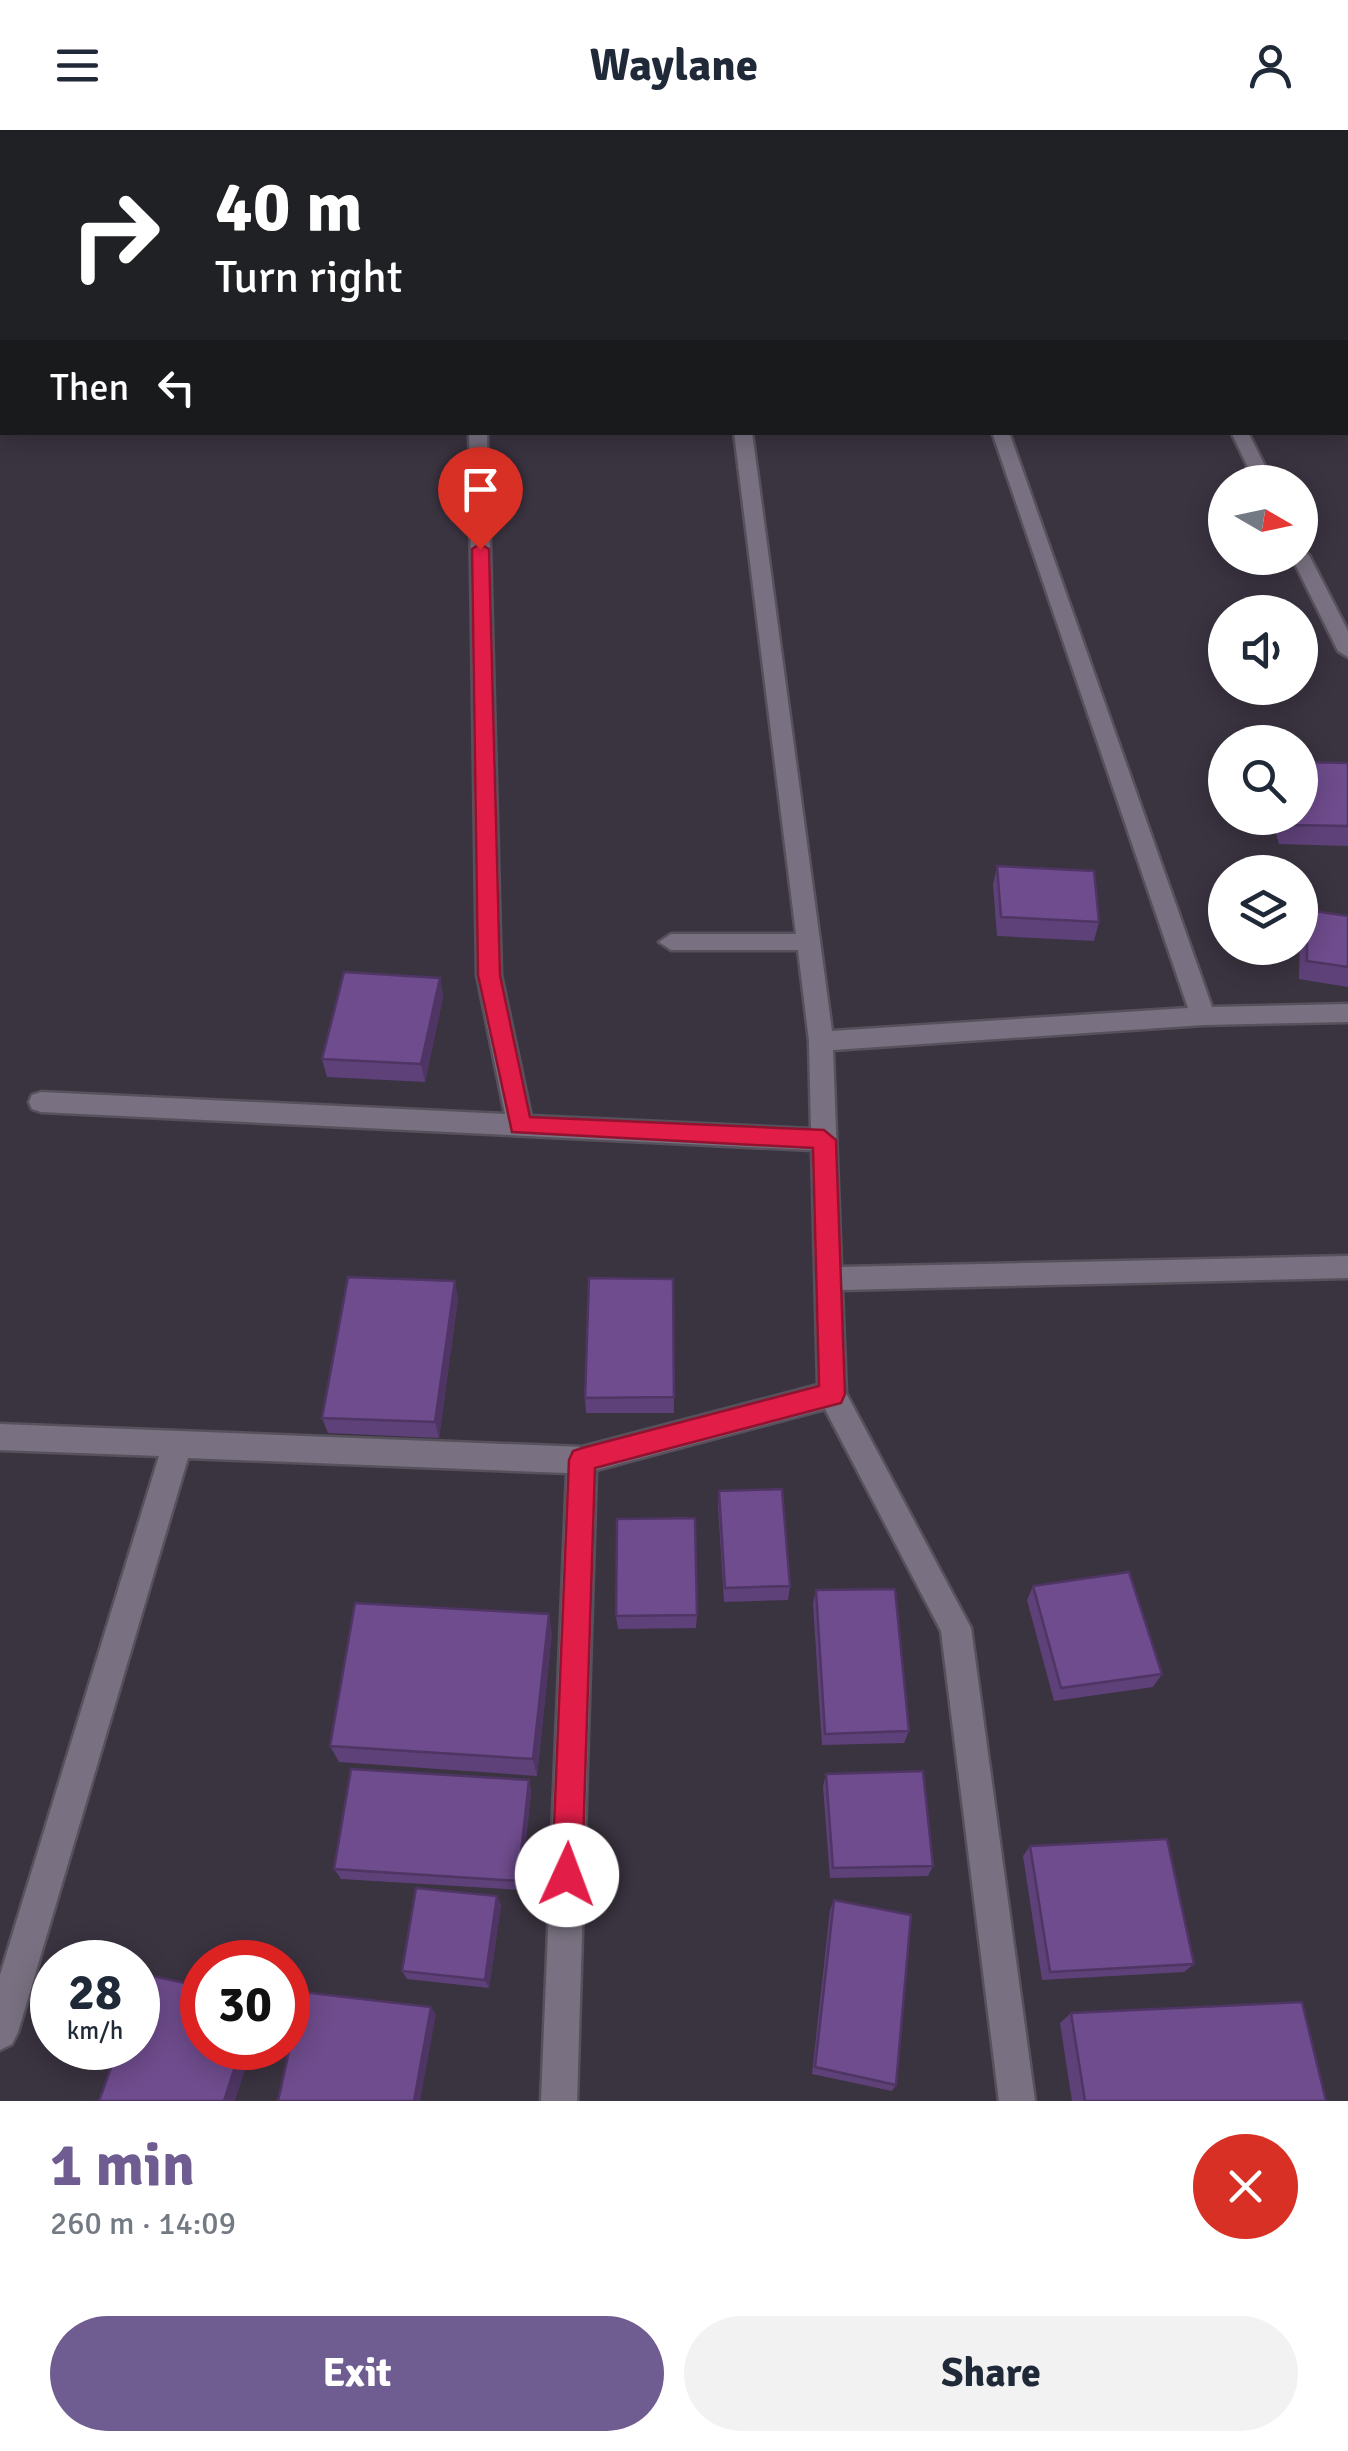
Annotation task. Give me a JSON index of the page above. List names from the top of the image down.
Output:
{
  "north": "right",
  "page": {
    "header": "Waylane",
    "turn": ["40 m", "Turn right"],
    "then": "Then",
    "speed": "28 km/h",
    "limit": "30",
    "heading": ["1 min", "260 m · 14:09"],
    "buttons": ["Exit", "Share"]
  }
}
